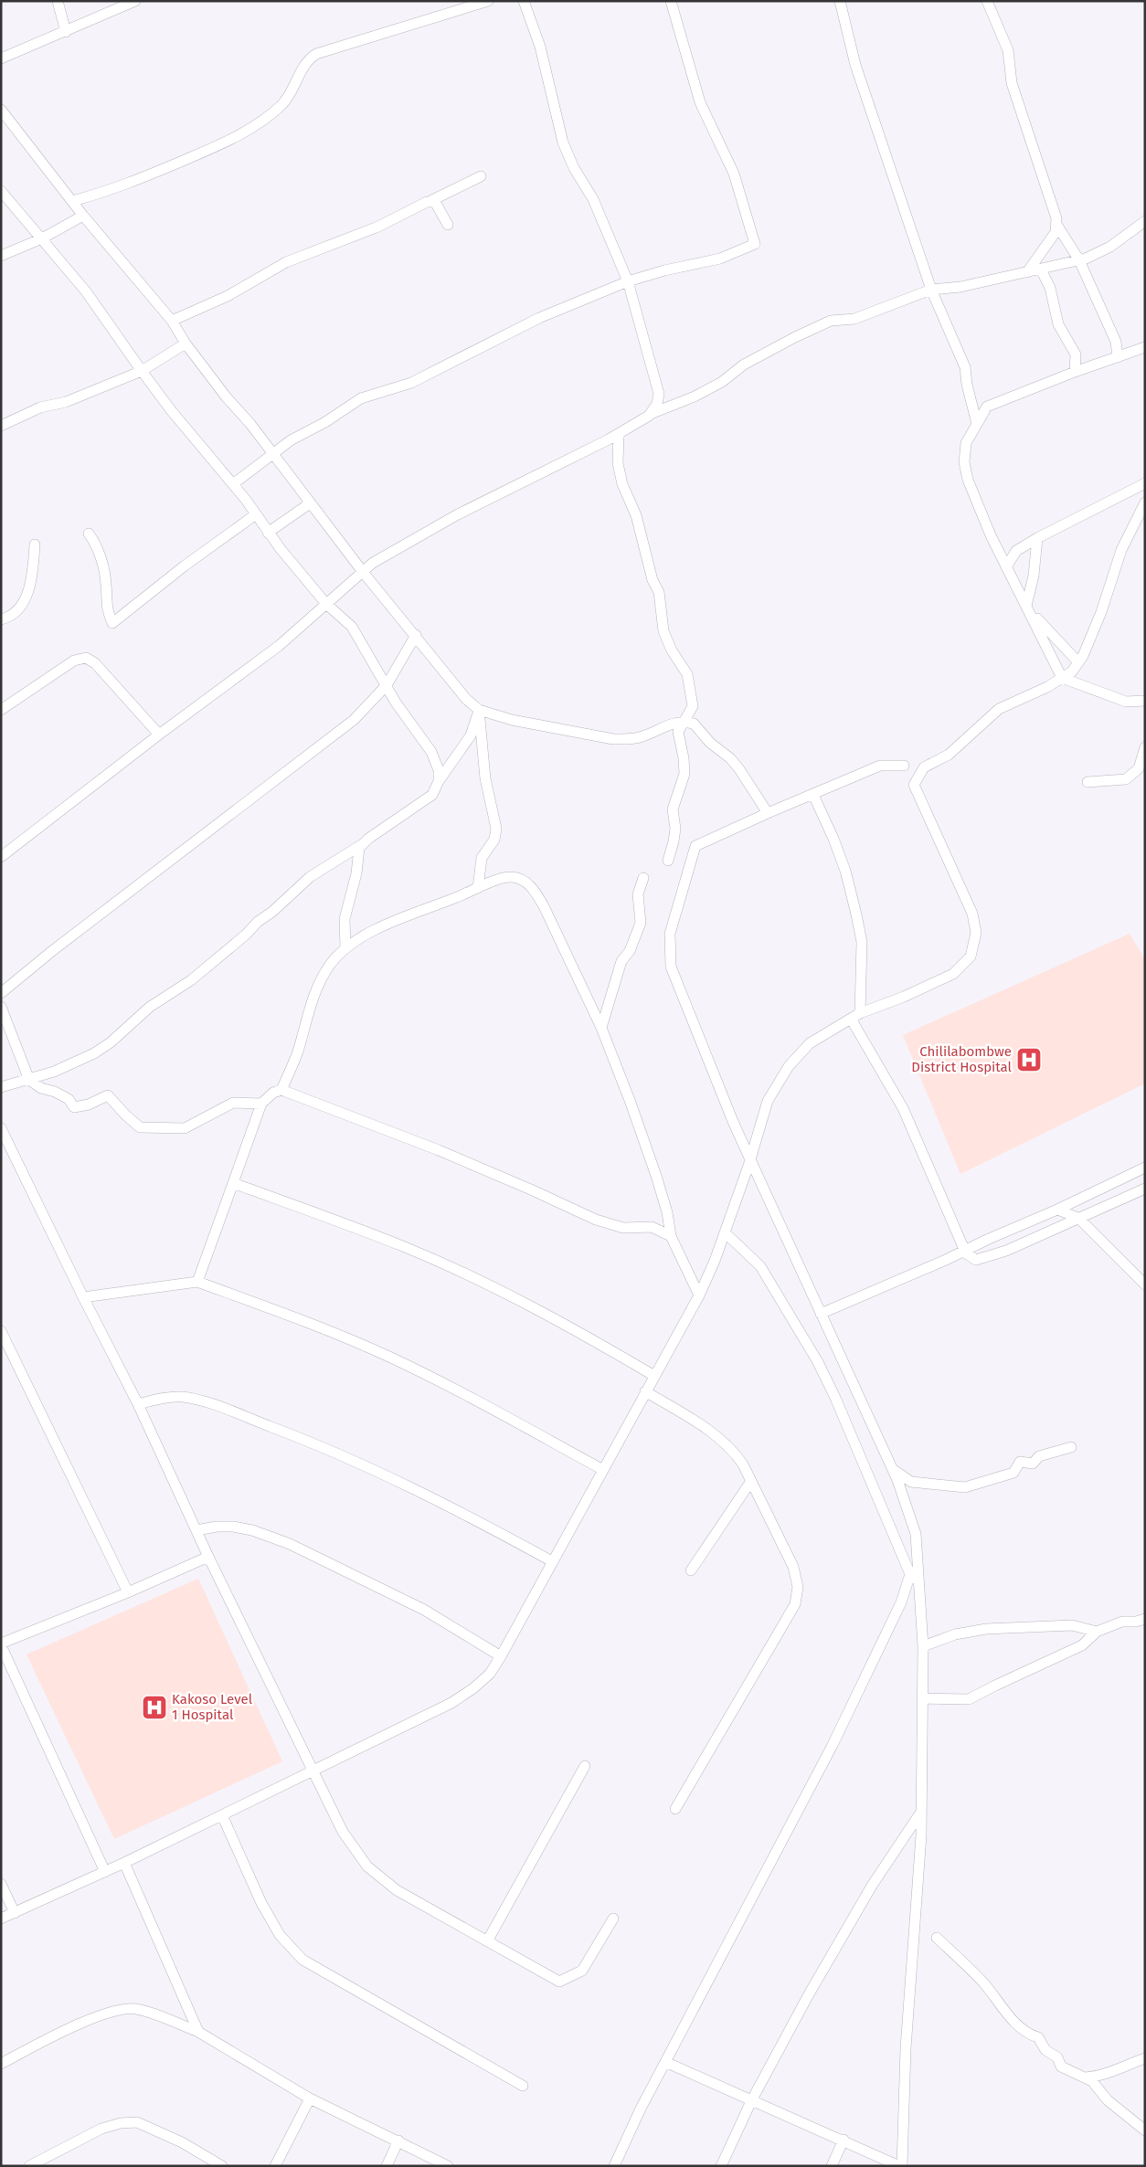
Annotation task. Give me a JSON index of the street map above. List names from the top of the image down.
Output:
{
  "places": {
    "hospital": ["Chililabombwe District Hospital", "Kakoso Level 1 Hospital"]
  }
}
